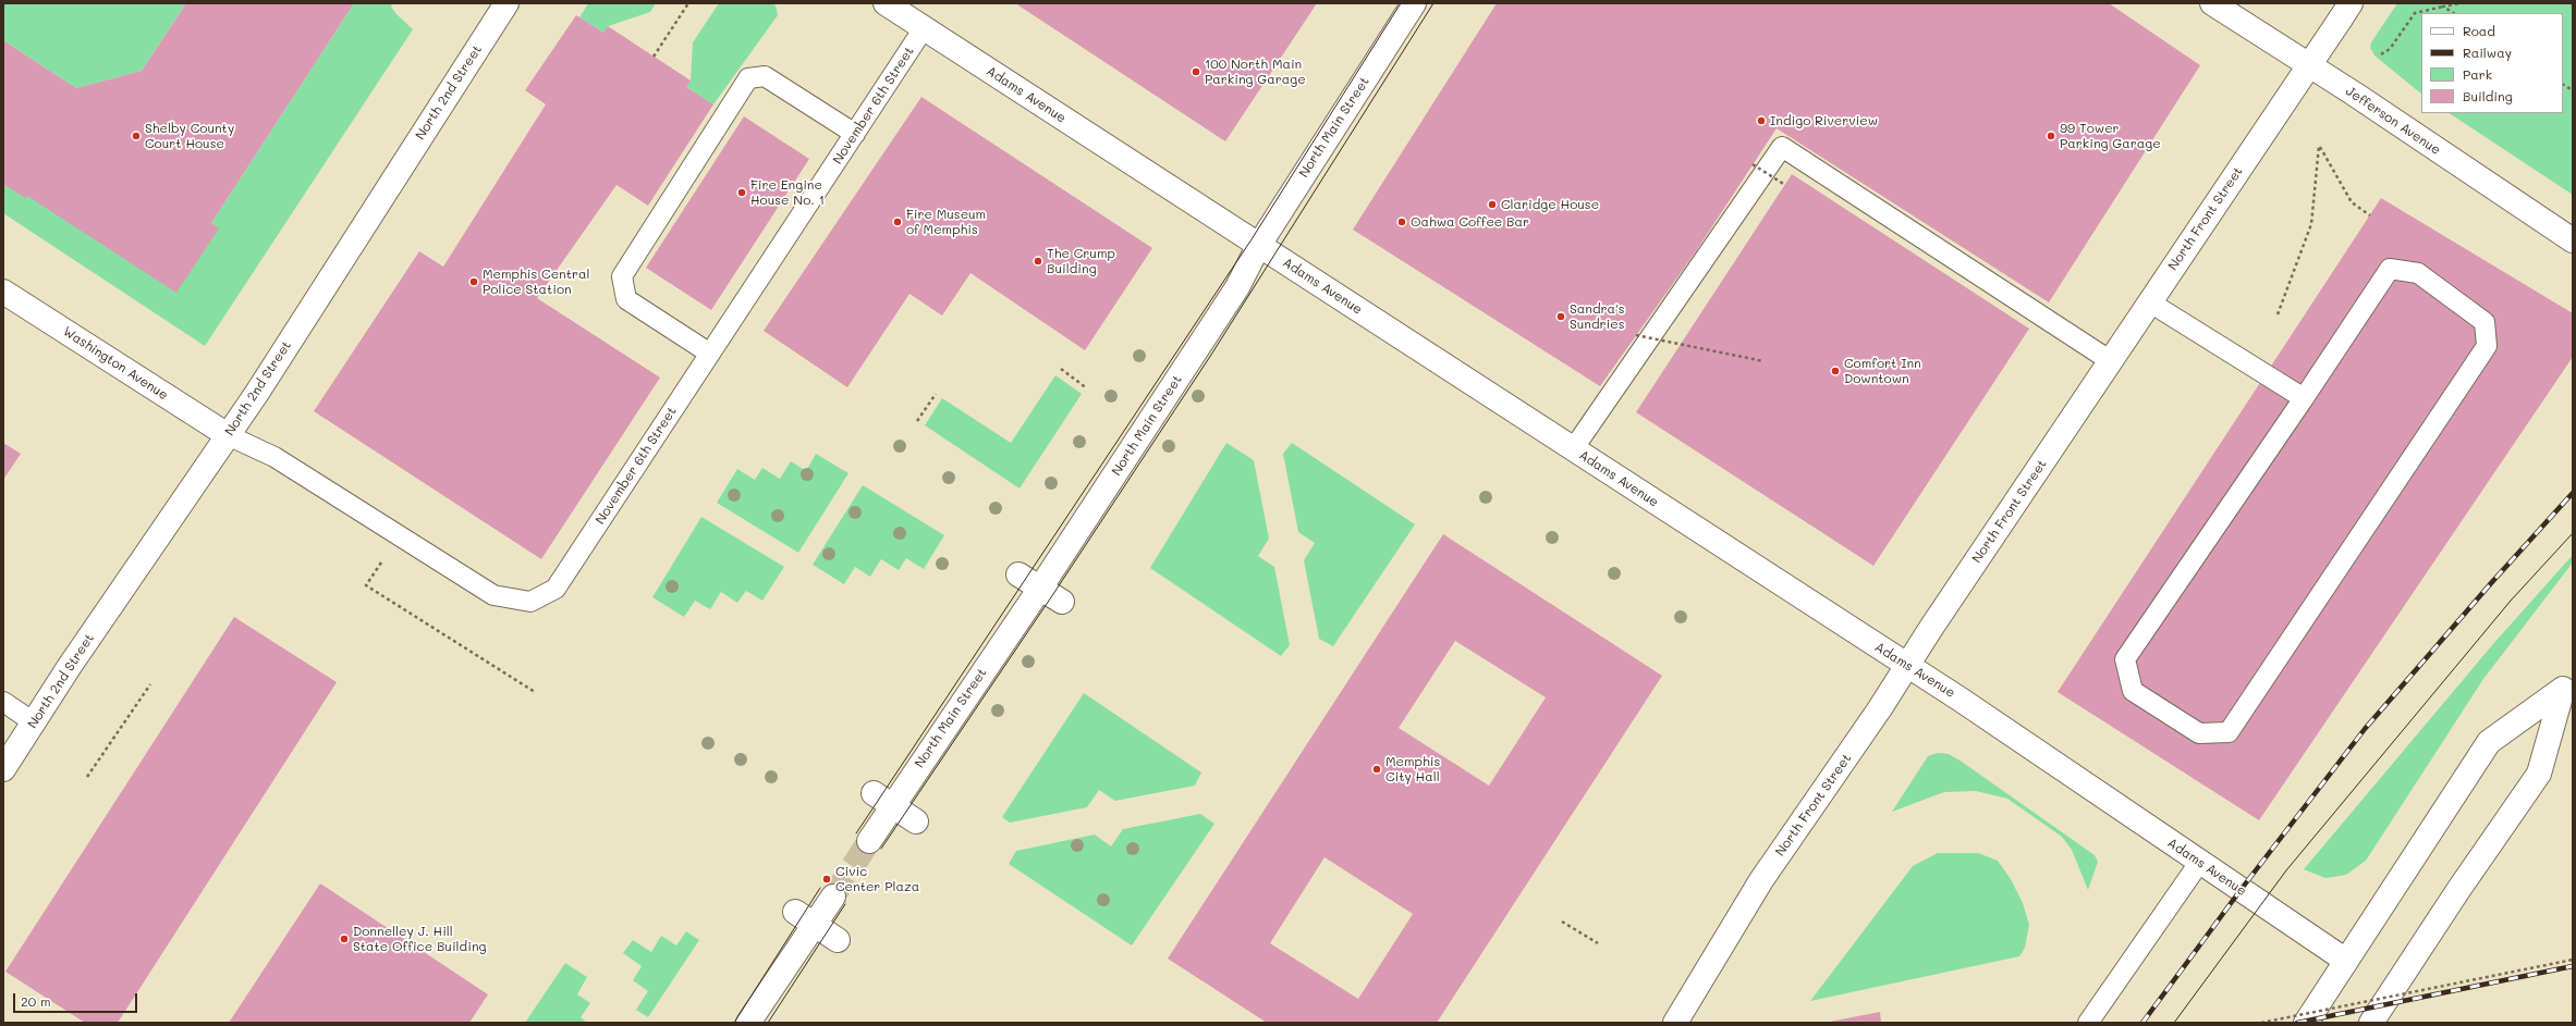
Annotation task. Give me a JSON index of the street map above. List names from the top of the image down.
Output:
{
  "streets": {
    "main road": [
      "North 2nd Street",
      "Adams Avenue",
      "Jefferson Avenue",
      "North Main Street",
      "North Front Street",
      "Washington Avenue"
    ],
    "lane": ["November 6th Street"]
  },
  "crossings": [
    ["North 2nd Street", "November 6th Street"],
    ["North 2nd Street", "Washington Avenue"],
    ["Adams Avenue", "November 6th Street"],
    ["Adams Avenue", "North Main Street"],
    ["Adams Avenue", "North Front Street"],
    ["November 6th Street", "Washington Avenue"],
    ["Jefferson Avenue", "North Front Street"]
  ],
  "places": [
    "100 North Main Parking Garage",
    "Indigo Riverview",
    "Shelby County Court House",
    "99 Tower Parking Garage",
    "Fire Engine House No. 1",
    "Claridge House",
    "Fire Museum of Memphis",
    "Oahwa Coffee Bar",
    "The Crump Building",
    "Memphis Central Police Station",
    "Sandra's Sundries",
    "Comfort Inn Downtown",
    "Memphis City Hall",
    "Civic Center Plaza",
    "Donnelley J. Hill State Office Building"
  ],
  "legend": [
    "Road",
    "Railway",
    "Park",
    "Building"
  ],
  "scale_bar": "20 m"
}
